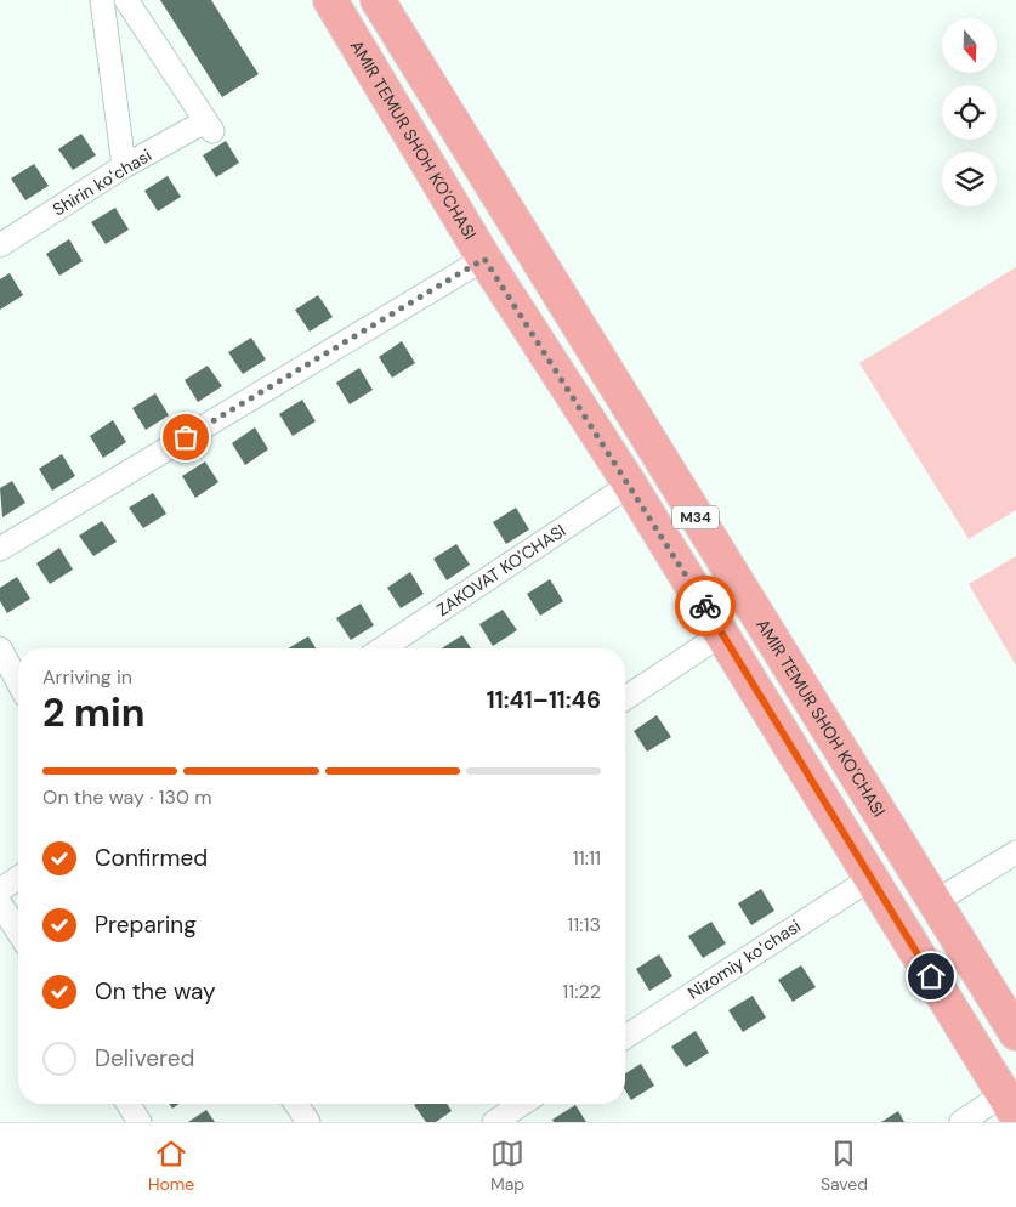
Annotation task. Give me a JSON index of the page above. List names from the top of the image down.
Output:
{
  "streets": {
    "highway": ["AMIR TEMUR SHOH KO'CHASI", "M34"],
    "street": ["Shirin koʻchasi", "ZAKOVAT KO'CHASI", "Nizomiy koʻchasi"]
  },
  "crossings": [
    ["AMIR TEMUR SHOH KO'CHASI", "ZAKOVAT KO'CHASI"],
    ["AMIR TEMUR SHOH KO'CHASI", "Nizomiy koʻchasi"]
  ],
  "north": "bottom",
  "page": {
    "heading": ["2 min", "Arriving in", "11:41–11:46"],
    "bar": "On the way · 130 m",
    "list": [
      ["Confirmed", "11:11"],
      ["Preparing", "11:13"],
      ["On the way", "11:22"],
      "Delivered"
    ],
    "tabs": ["Home", "Map", "Saved"]
  }
}
